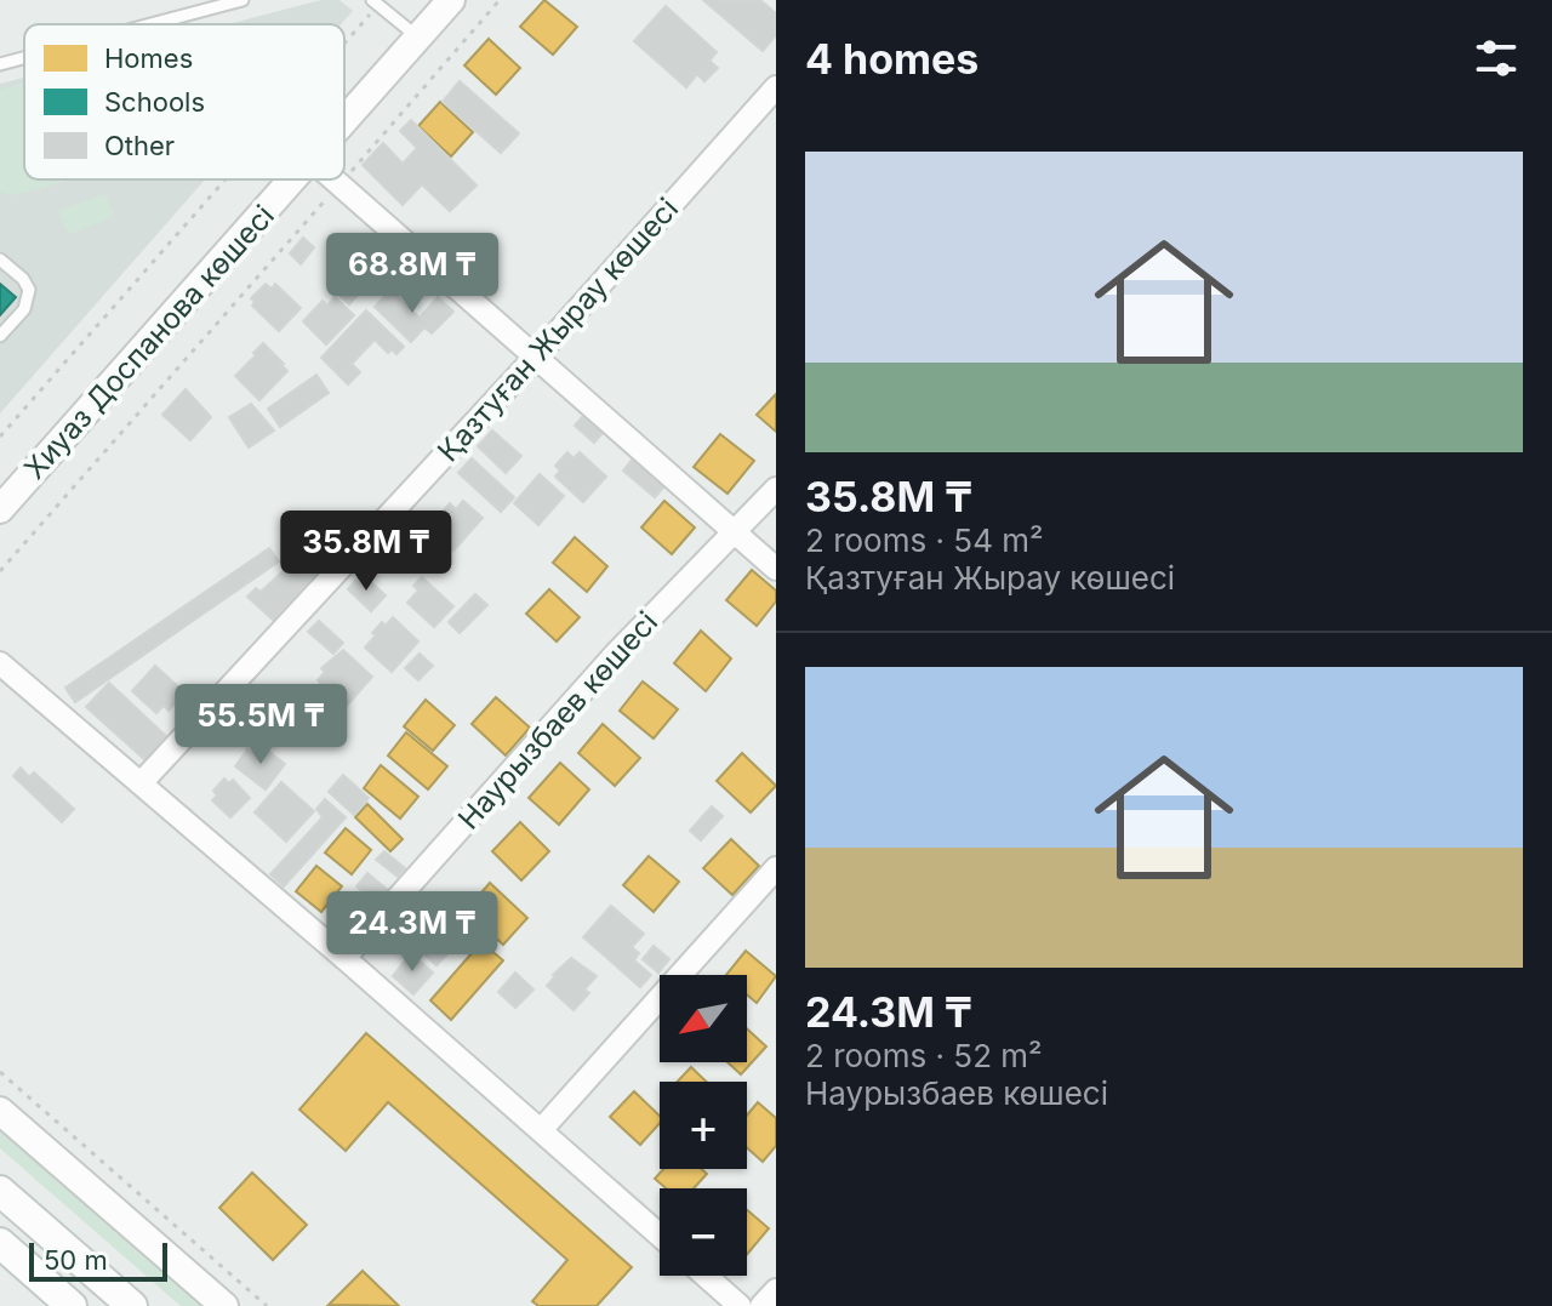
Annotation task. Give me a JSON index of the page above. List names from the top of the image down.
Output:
{
  "streets": {
    "street": ["Қазтуған Жырау көшесі", "Хиуаз Доспанова көшесі", "Наурызбаев көшесі"]
  },
  "legend": ["Homes", "Schools", "Other"],
  "scale_bar": "50 m",
  "north": "bottom left",
  "page": {
    "heading": "4 homes",
    "list": [
      {
        "name": "35.8M ₸",
        "note": "2 rooms · 54 m² · Қазтуған Жырау көшесі"
      },
      {
        "name": "24.3M ₸",
        "note": "2 rooms · 52 m² · Наурызбаев көшесі"
      }
    ],
    "price": [
      "68.8M ₸",
      "35.8M ₸",
      "55.5M ₸",
      "24.3M ₸"
    ],
    "map_buttons": ["+", "−"],
    "scale": "50 m"
  }
}
